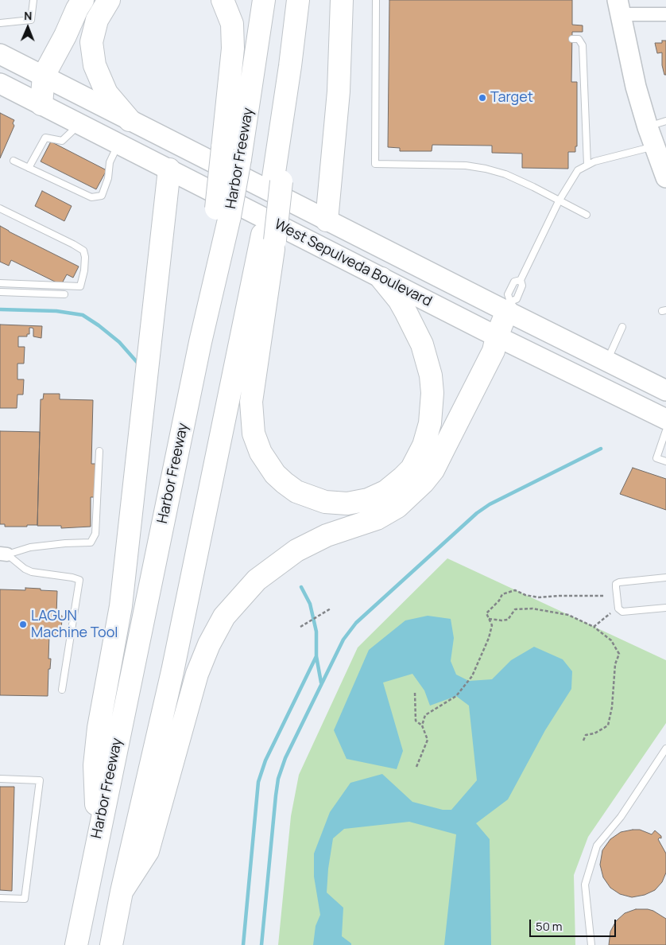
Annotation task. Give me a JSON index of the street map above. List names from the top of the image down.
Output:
{
  "streets": {
    "highway": ["Harbor Freeway"],
    "main road": ["West Sepulveda Boulevard"]
  },
  "places": ["Target", "LAGUN Machine Tool"],
  "scale_bar": "50 m",
  "north": "top"
}
